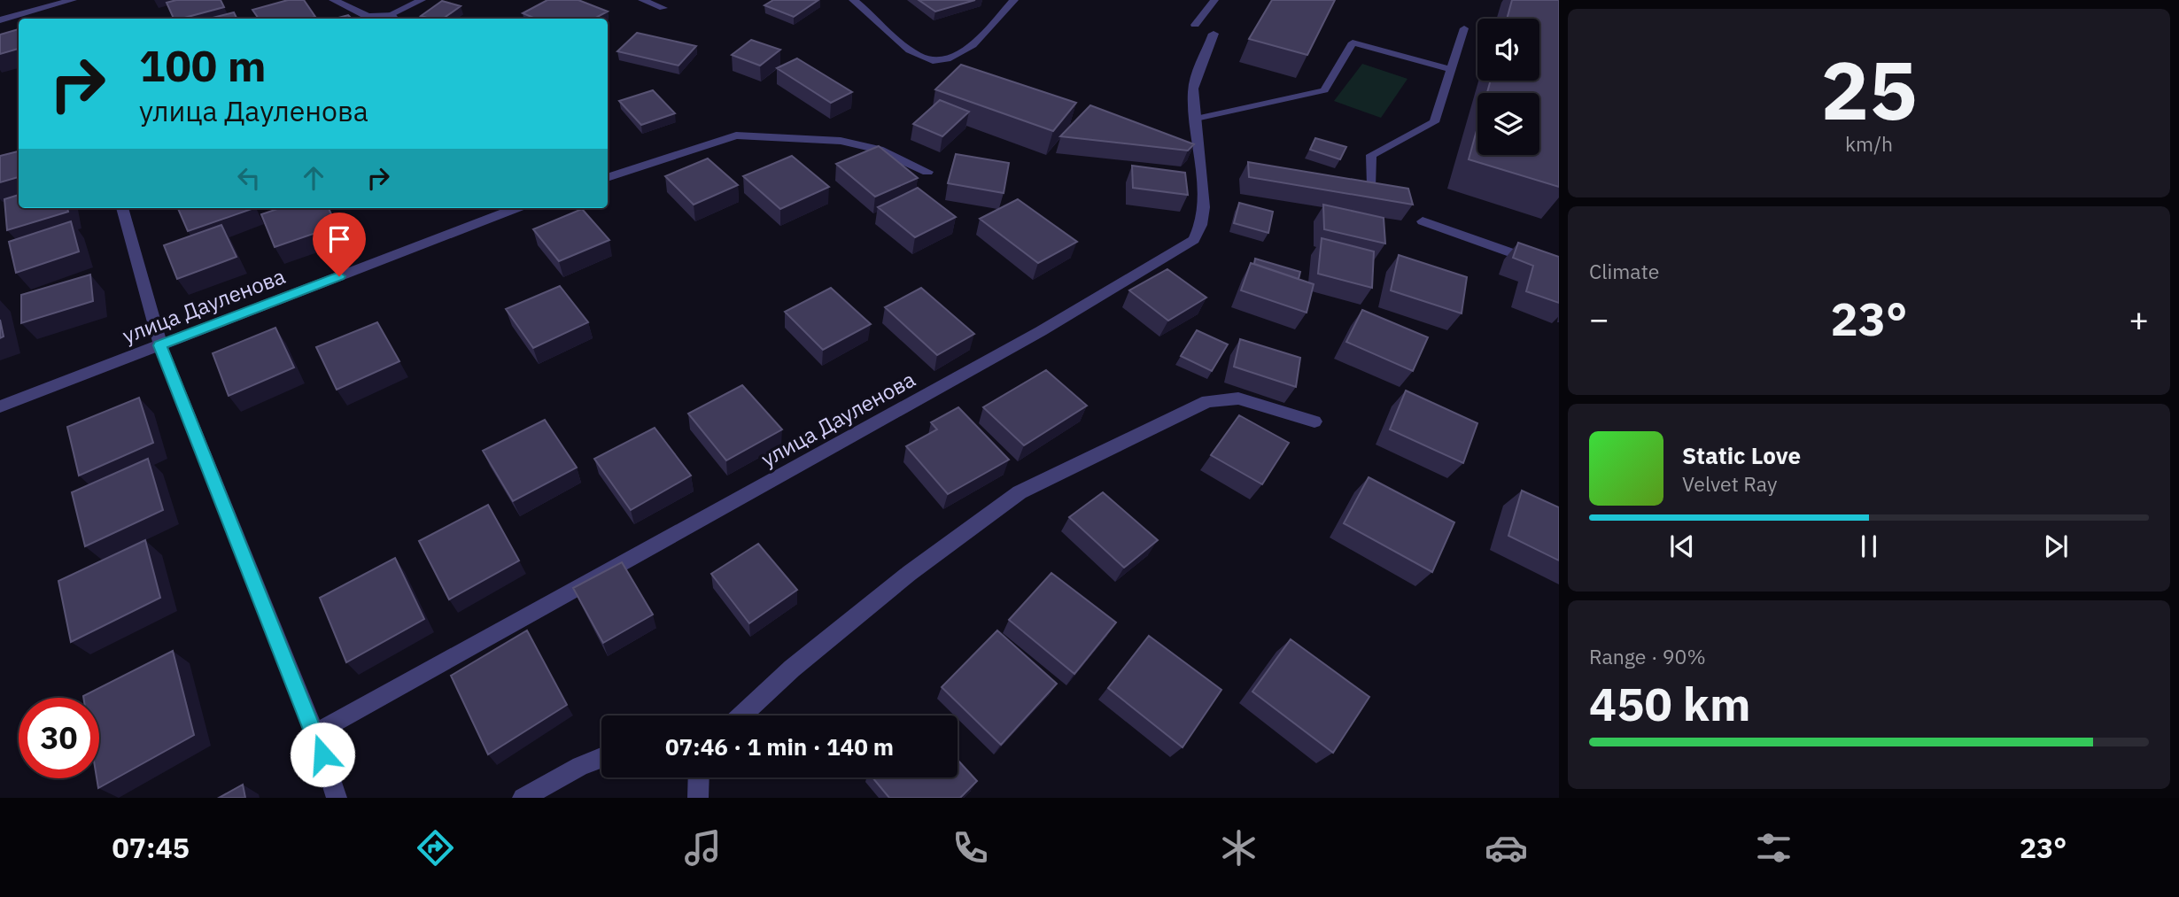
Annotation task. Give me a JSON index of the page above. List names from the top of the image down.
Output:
{
  "streets": {
    "street": ["улица Дауленова"]
  },
  "page": {
    "tile": [
      ["25", "km/h"],
      "Climate",
      ["Range · 90%", "450 km"]
    ],
    "turn": ["100 m", "улица Дауленова"],
    "heat": ["−", "23°", "+"],
    "song": ["Static Love", "Velvet Ray"],
    "limit": "30",
    "trip": "07:46 · 1 min · 140 m",
    "tabs": ["07:45", "23°"]
  }
}
